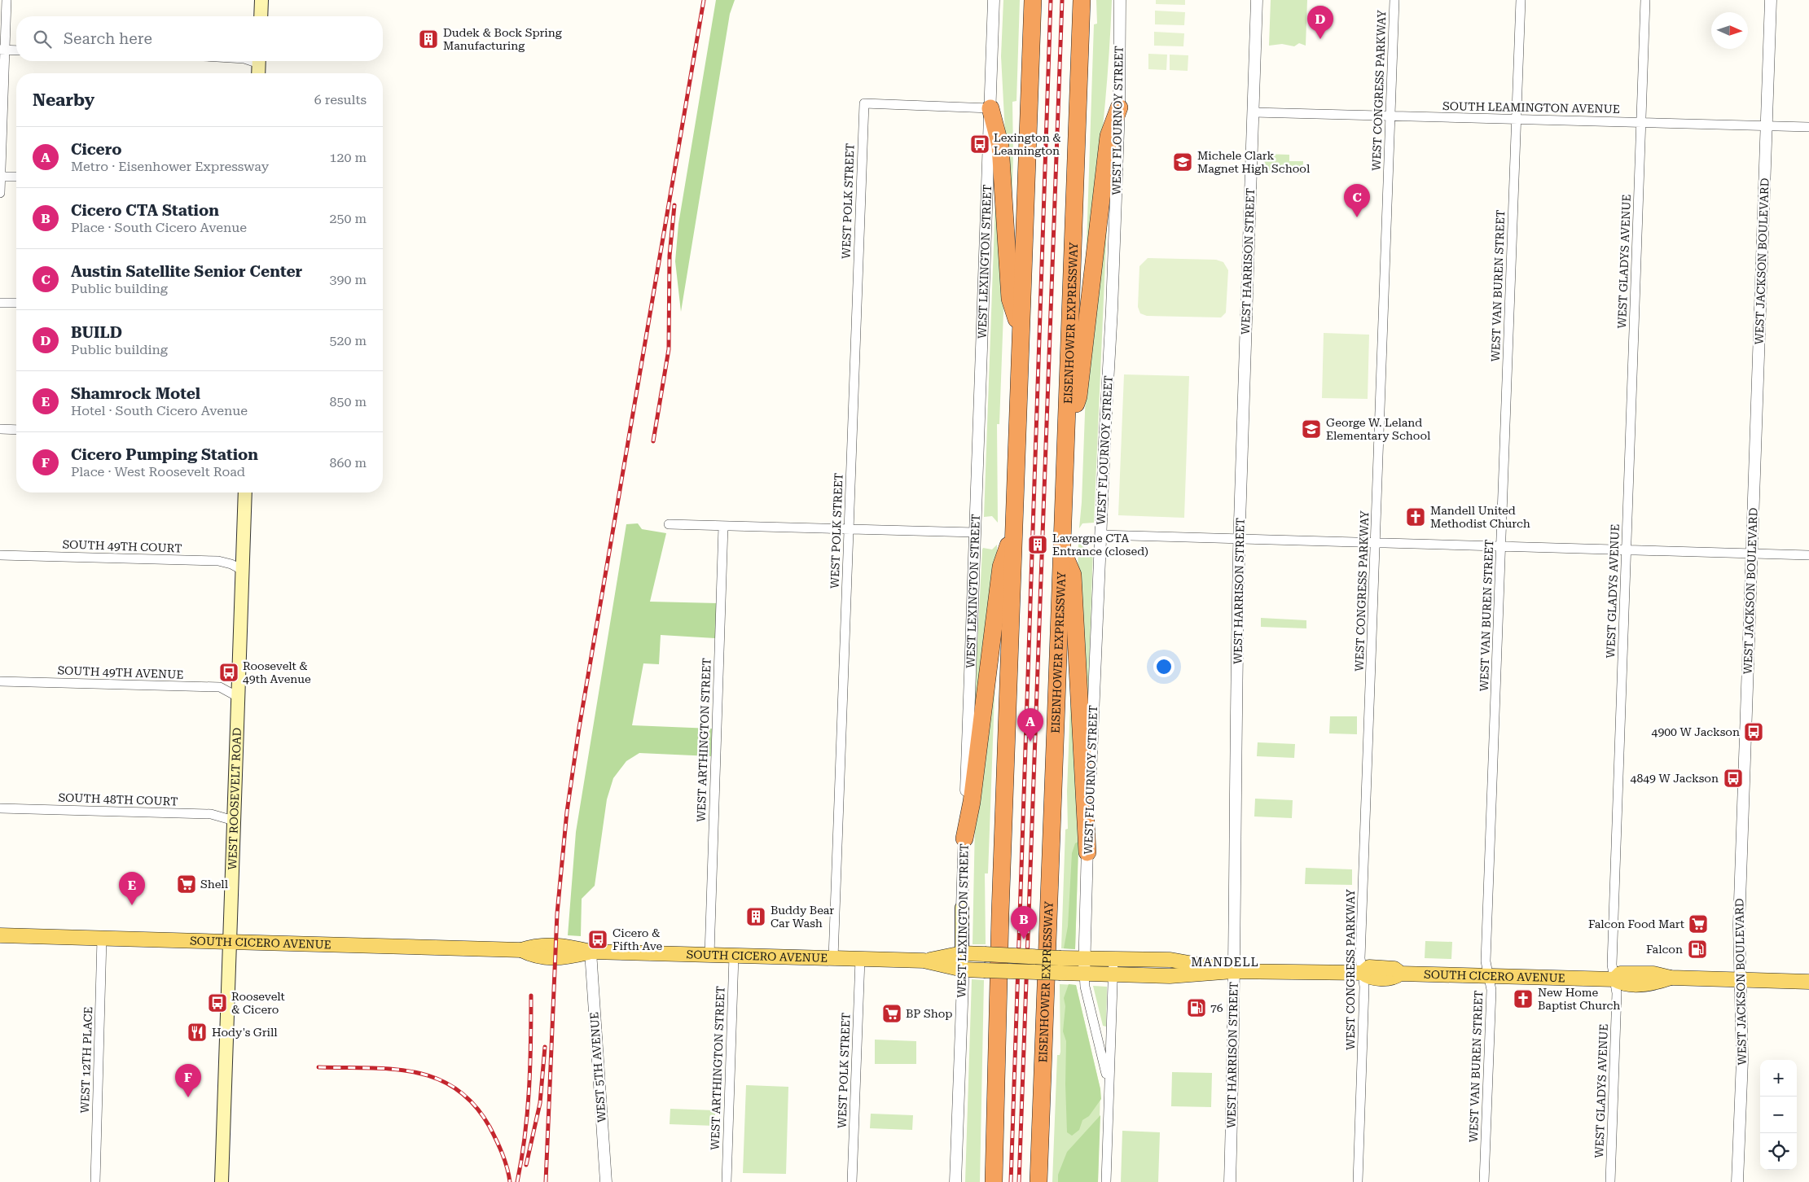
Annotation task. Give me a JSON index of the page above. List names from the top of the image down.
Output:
{
  "streets": {
    "highway": ["EISENHOWER EXPRESSWAY"],
    "main road": ["WEST LEXINGTON STREET", "WEST ROOSEVELT ROAD", "SOUTH CICERO AVENUE"],
    "street": [
      "WEST CONGRESS PARKWAY",
      "SOUTH LEAMINGTON AVENUE",
      "WEST FLOURNOY STREET",
      "WEST POLK STREET",
      "WEST HARRISON STREET",
      "WEST GLADYS AVENUE",
      "WEST JACKSON BOULEVARD",
      "WEST VAN BUREN STREET",
      "SOUTH 49TH COURT",
      "SOUTH 49TH AVENUE",
      "WEST ARTHINGTON STREET",
      "SOUTH 48TH COURT",
      "WEST 12TH PLACE",
      "WEST 5TH AVENUE"
    ]
  },
  "crossings": [
    ["WEST CONGRESS PARKWAY", "SOUTH LEAMINGTON AVENUE"],
    ["WEST CONGRESS PARKWAY", "SOUTH CICERO AVENUE"],
    ["SOUTH LEAMINGTON AVENUE", "WEST HARRISON STREET"],
    ["SOUTH LEAMINGTON AVENUE", "WEST GLADYS AVENUE"],
    ["SOUTH LEAMINGTON AVENUE", "WEST JACKSON BOULEVARD"],
    ["SOUTH LEAMINGTON AVENUE", "WEST VAN BUREN STREET"],
    ["WEST FLOURNOY STREET", "SOUTH CICERO AVENUE"],
    ["WEST POLK STREET", "WEST LEXINGTON STREET"],
    ["WEST POLK STREET", "SOUTH CICERO AVENUE"],
    ["WEST LEXINGTON STREET", "SOUTH CICERO AVENUE"],
    ["WEST HARRISON STREET", "SOUTH CICERO AVENUE"],
    ["WEST GLADYS AVENUE", "SOUTH CICERO AVENUE"],
    ["WEST JACKSON BOULEVARD", "SOUTH CICERO AVENUE"],
    ["WEST VAN BUREN STREET", "SOUTH CICERO AVENUE"],
    ["SOUTH 49TH COURT", "WEST ROOSEVELT ROAD"],
    ["SOUTH 49TH AVENUE", "WEST ROOSEVELT ROAD"],
    ["WEST ARTHINGTON STREET", "SOUTH CICERO AVENUE"],
    ["WEST ROOSEVELT ROAD", "SOUTH 48TH COURT"],
    ["WEST ROOSEVELT ROAD", "SOUTH CICERO AVENUE"],
    ["SOUTH CICERO AVENUE", "WEST 12TH PLACE"],
    ["SOUTH CICERO AVENUE", "WEST 5TH AVENUE"]
  ],
  "districts": ["MANDELL"],
  "places": {
    "building": ["Dudek & Bock Spring Manufacturing", "Lavergne CTA Entrance (closed)", "Buddy Bear Car Wash"],
    "bus stop": [
      "Lexington & Leamington",
      "Roosevelt & 49th Avenue",
      "4900 W Jackson",
      "4849 W Jackson",
      "Cicero & Fifth Ave",
      "Roosevelt & Cicero"
    ],
    "school or university": ["Michele Clark Magnet High School", "George W. Leland Elementary School"],
    "church": ["Mandell United Methodist Church", "New Home Baptist Church"],
    "supermarket": ["Shell", "Falcon Food Mart", "BP Shop"],
    "fuel station": ["Falcon", "76"],
    "restaurant": ["Hody's Grill"]
  },
  "north": "right",
  "page": {
    "pins": [
      "D",
      "C",
      "A",
      "E",
      "B",
      "F"
    ],
    "search": "Search here",
    "heading": ["Nearby", "6 results"],
    "list": [
      {
        "mark": "A",
        "name": "Cicero",
        "note": "Metro · Eisenhower Expressway",
        "value": "120 m"
      },
      {
        "mark": "B",
        "name": "Cicero CTA Station",
        "note": "Place · South Cicero Avenue",
        "value": "250 m"
      },
      {
        "mark": "C",
        "name": "Austin Satellite Senior Center",
        "note": "Public building",
        "value": "390 m"
      },
      {
        "mark": "D",
        "name": "BUILD",
        "note": "Public building",
        "value": "520 m"
      },
      {
        "mark": "E",
        "name": "Shamrock Motel",
        "note": "Hotel · South Cicero Avenue",
        "value": "850 m"
      },
      {
        "mark": "F",
        "name": "Cicero Pumping Station",
        "note": "Place · West Roosevelt Road",
        "value": "860 m"
      }
    ],
    "map_buttons": ["+", "−"]
  }
}
